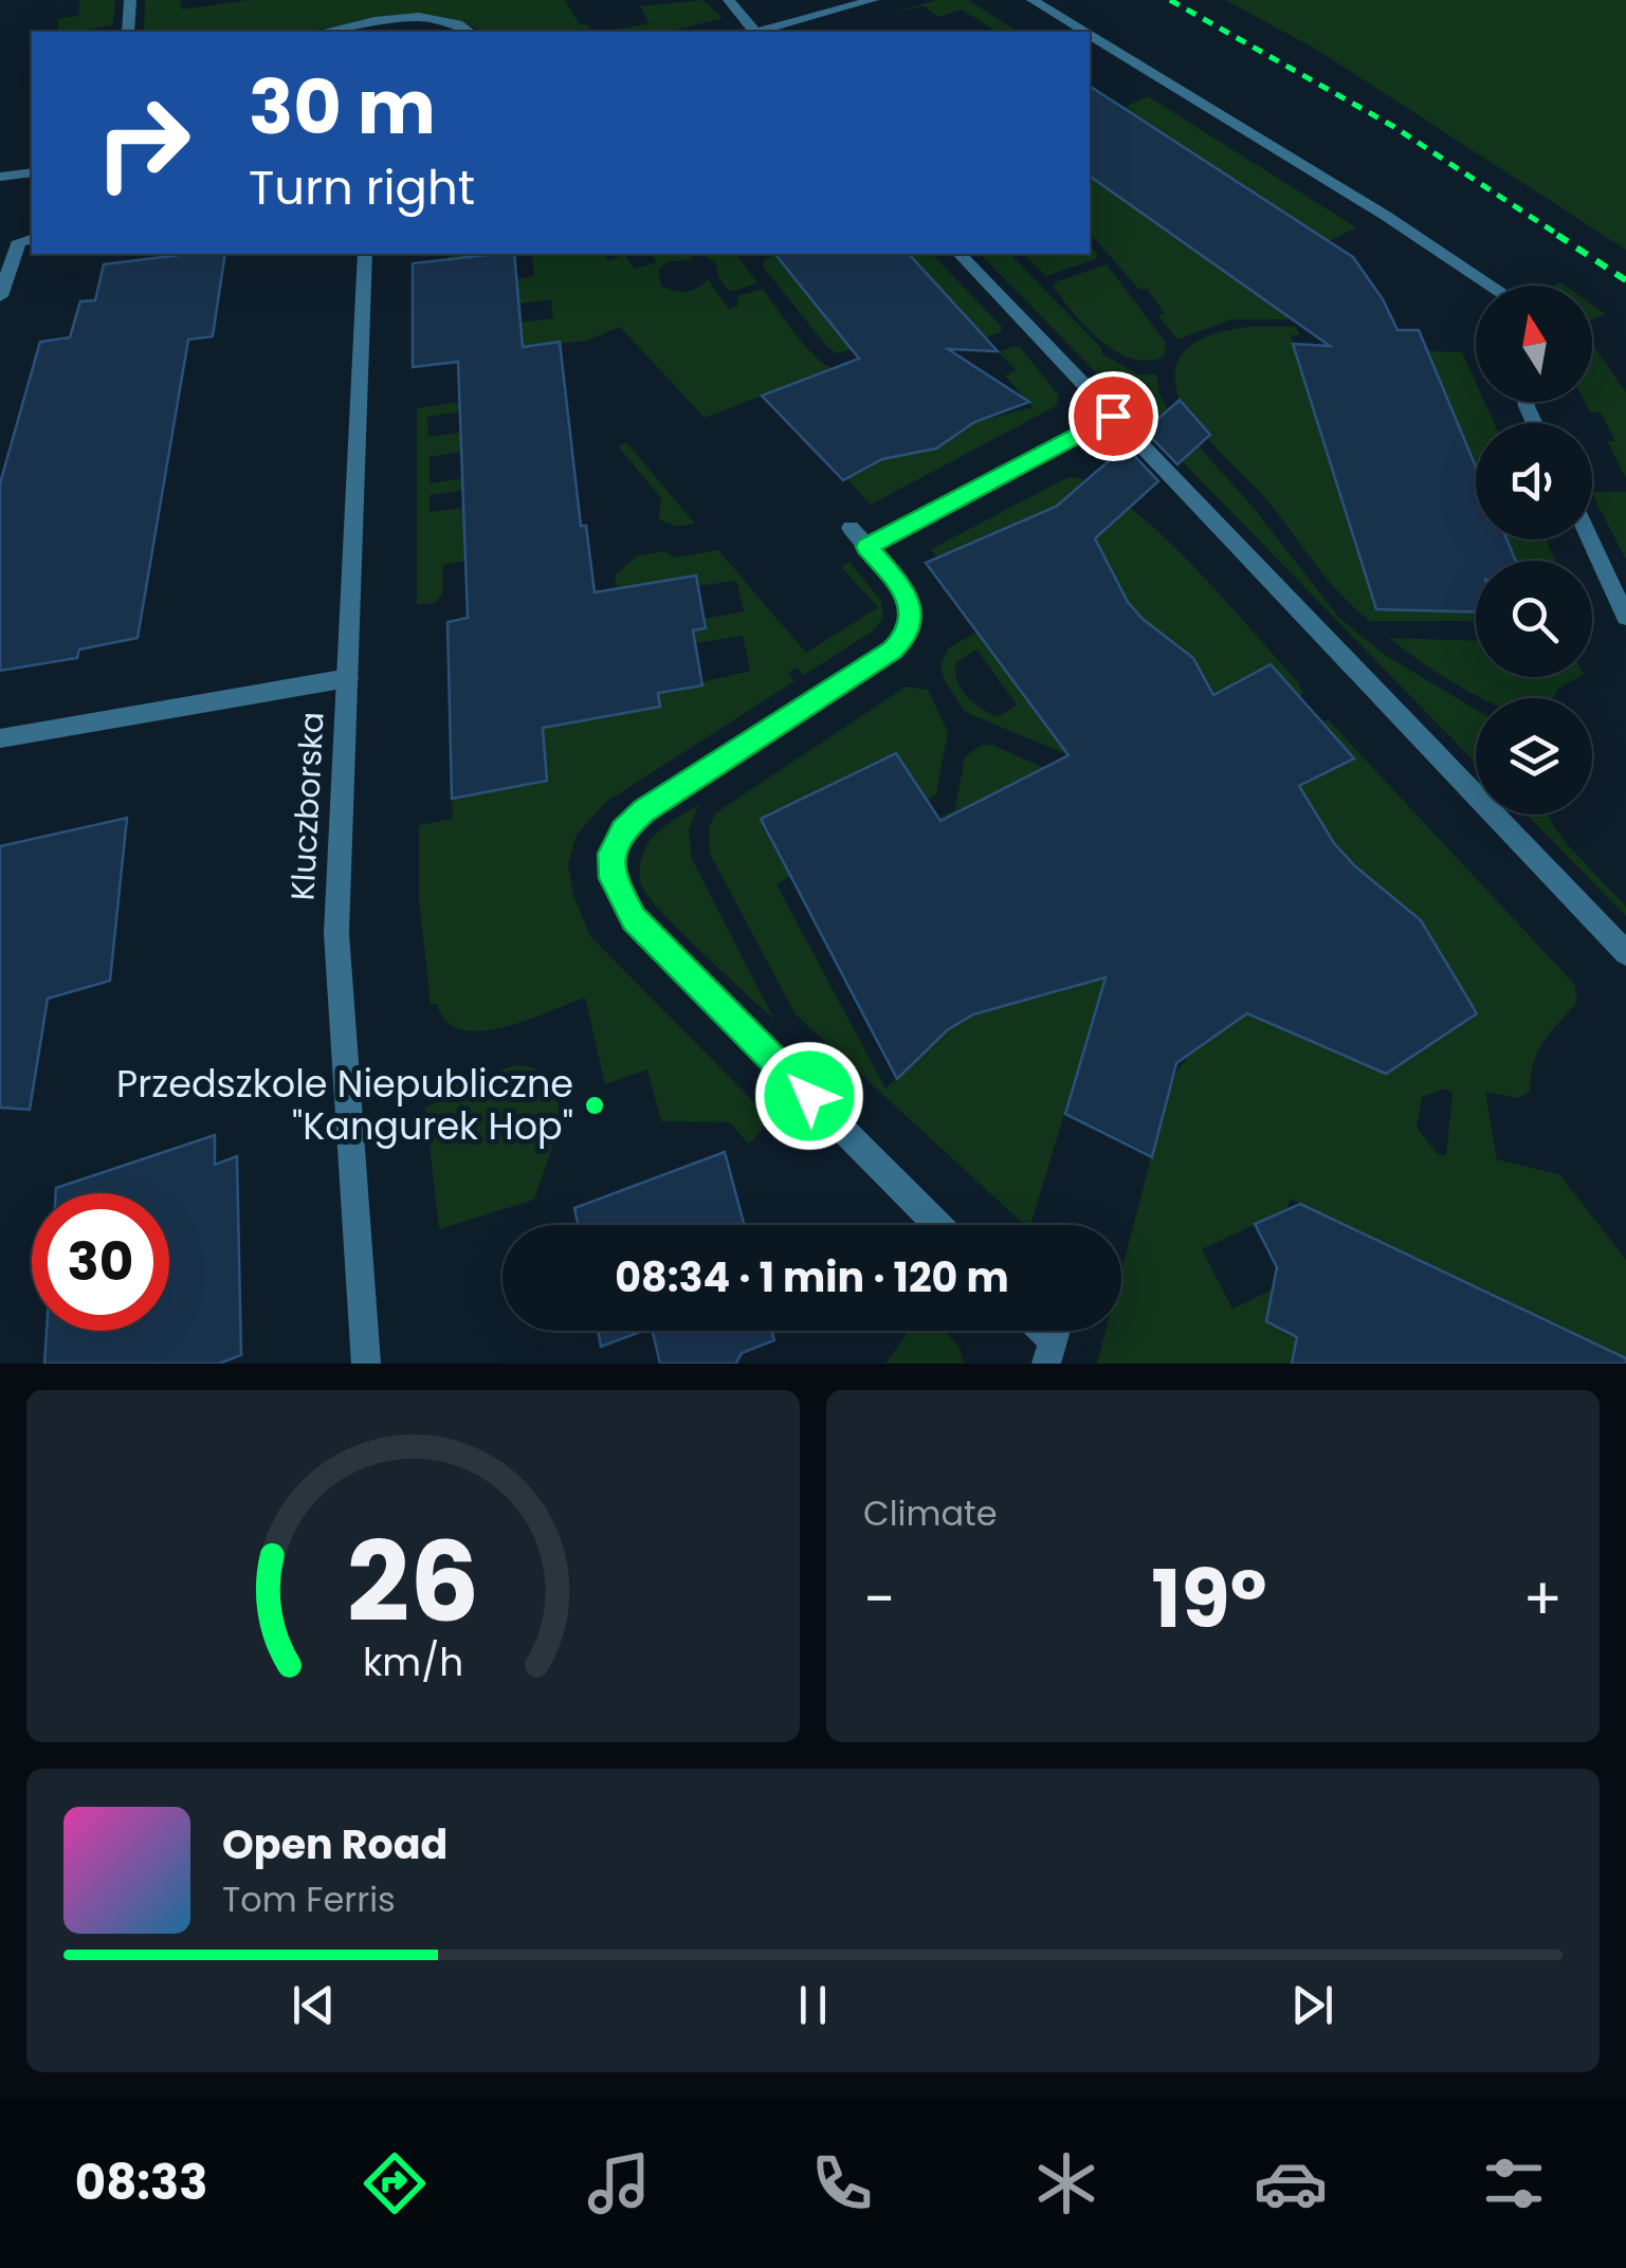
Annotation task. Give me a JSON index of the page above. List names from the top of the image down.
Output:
{
  "streets": {
    "street": ["Kluczborska"]
  },
  "places": ["Przedszkole Niepubliczne \"Kangurek Hop\""],
  "north": "top",
  "page": {
    "turn": ["30 m", "Turn right"],
    "limit": "30",
    "trip": "08:34 · 1 min · 120 m",
    "tile": "Climate",
    "heat": ["−", "19°", "+"],
    "song": ["Open Road", "Tom Ferris"],
    "tabs": "08:33",
    "gauge": ["26", "km/h"]
  }
}
